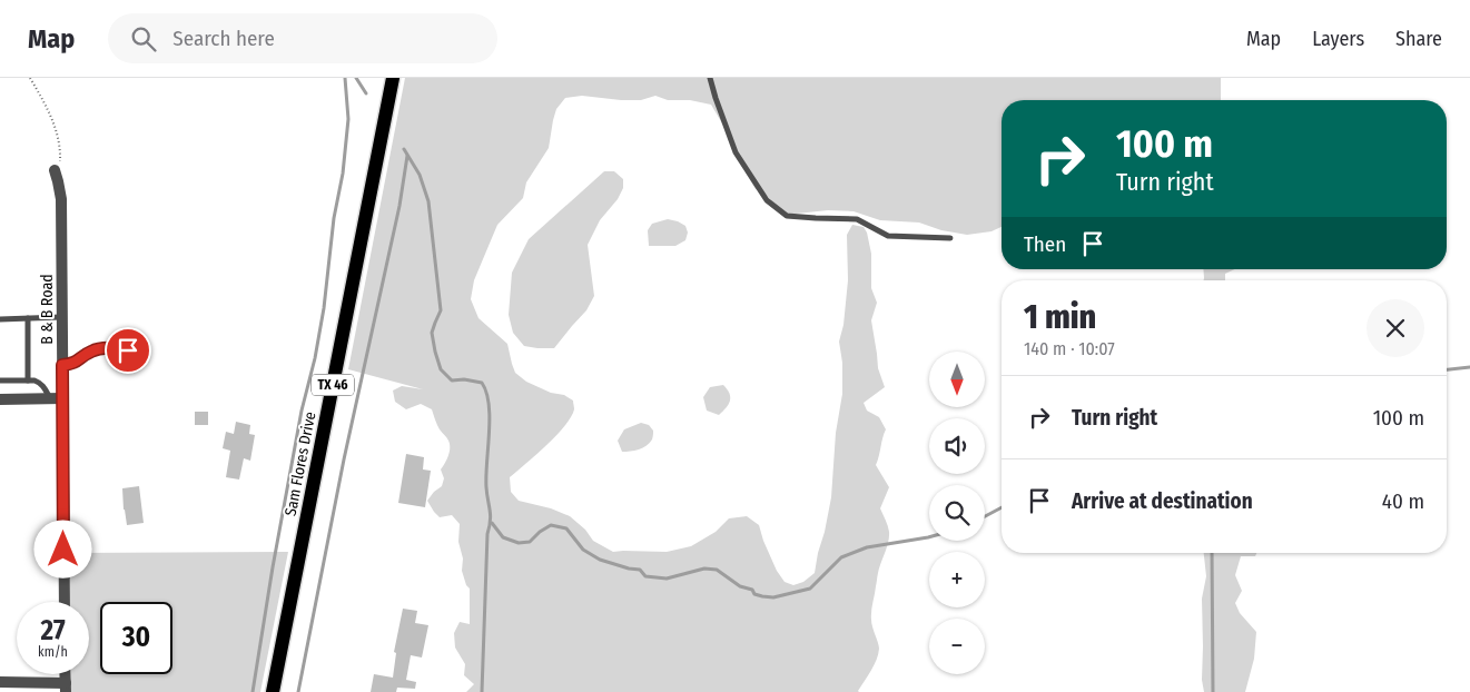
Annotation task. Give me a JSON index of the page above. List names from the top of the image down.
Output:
{
  "streets": {
    "main road": ["TX 46", "Sam Flores Drive"],
    "street": ["B & B Road"]
  },
  "north": "bottom",
  "page": {
    "header": "Map",
    "search": "Search here",
    "nav": ["Map", "Layers", "Share"],
    "turn": ["100 m", "Turn right"],
    "then": "Then",
    "heading": ["1 min", "140 m · 10:07"],
    "map_buttons": ["+", "−"],
    "list": [
      {
        "name": "Turn right",
        "value": "100 m"
      },
      {
        "name": "Arrive at destination",
        "value": "40 m"
      }
    ],
    "speed": "27 km/h",
    "limit": "30"
  }
}
